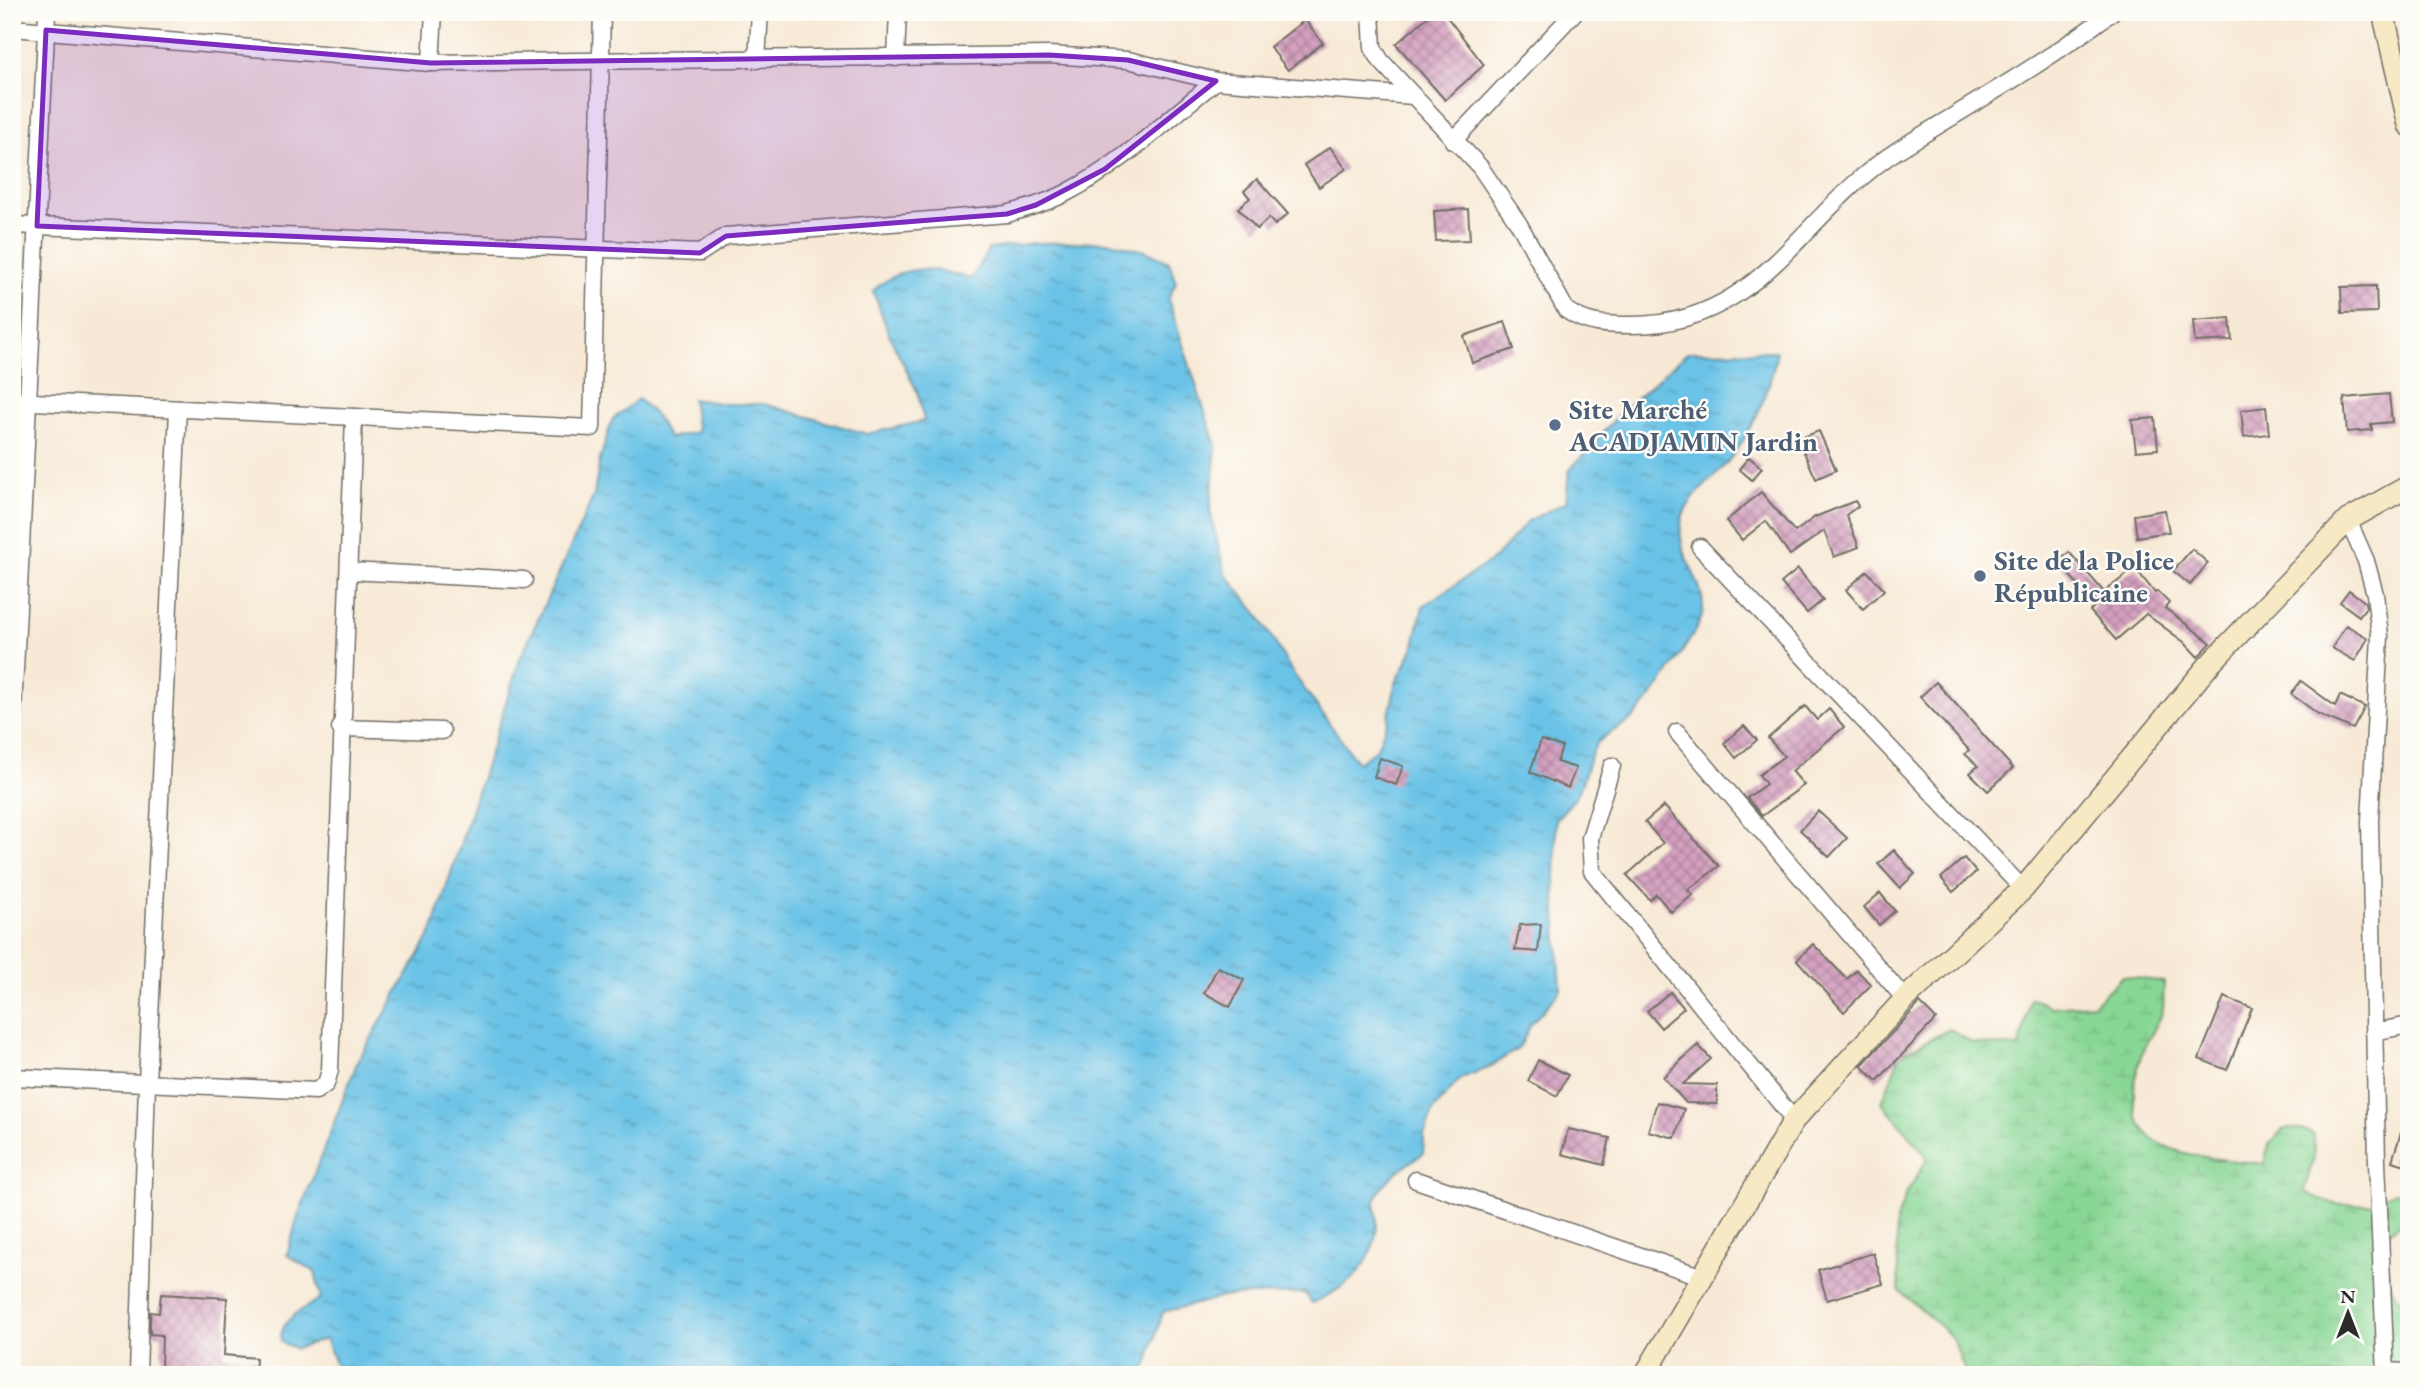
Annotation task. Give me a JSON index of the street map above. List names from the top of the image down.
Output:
{
  "places": ["Site Marché ACADJAMIN Jardin", "Site de la Police Républicaine"],
  "north": "top"
}
